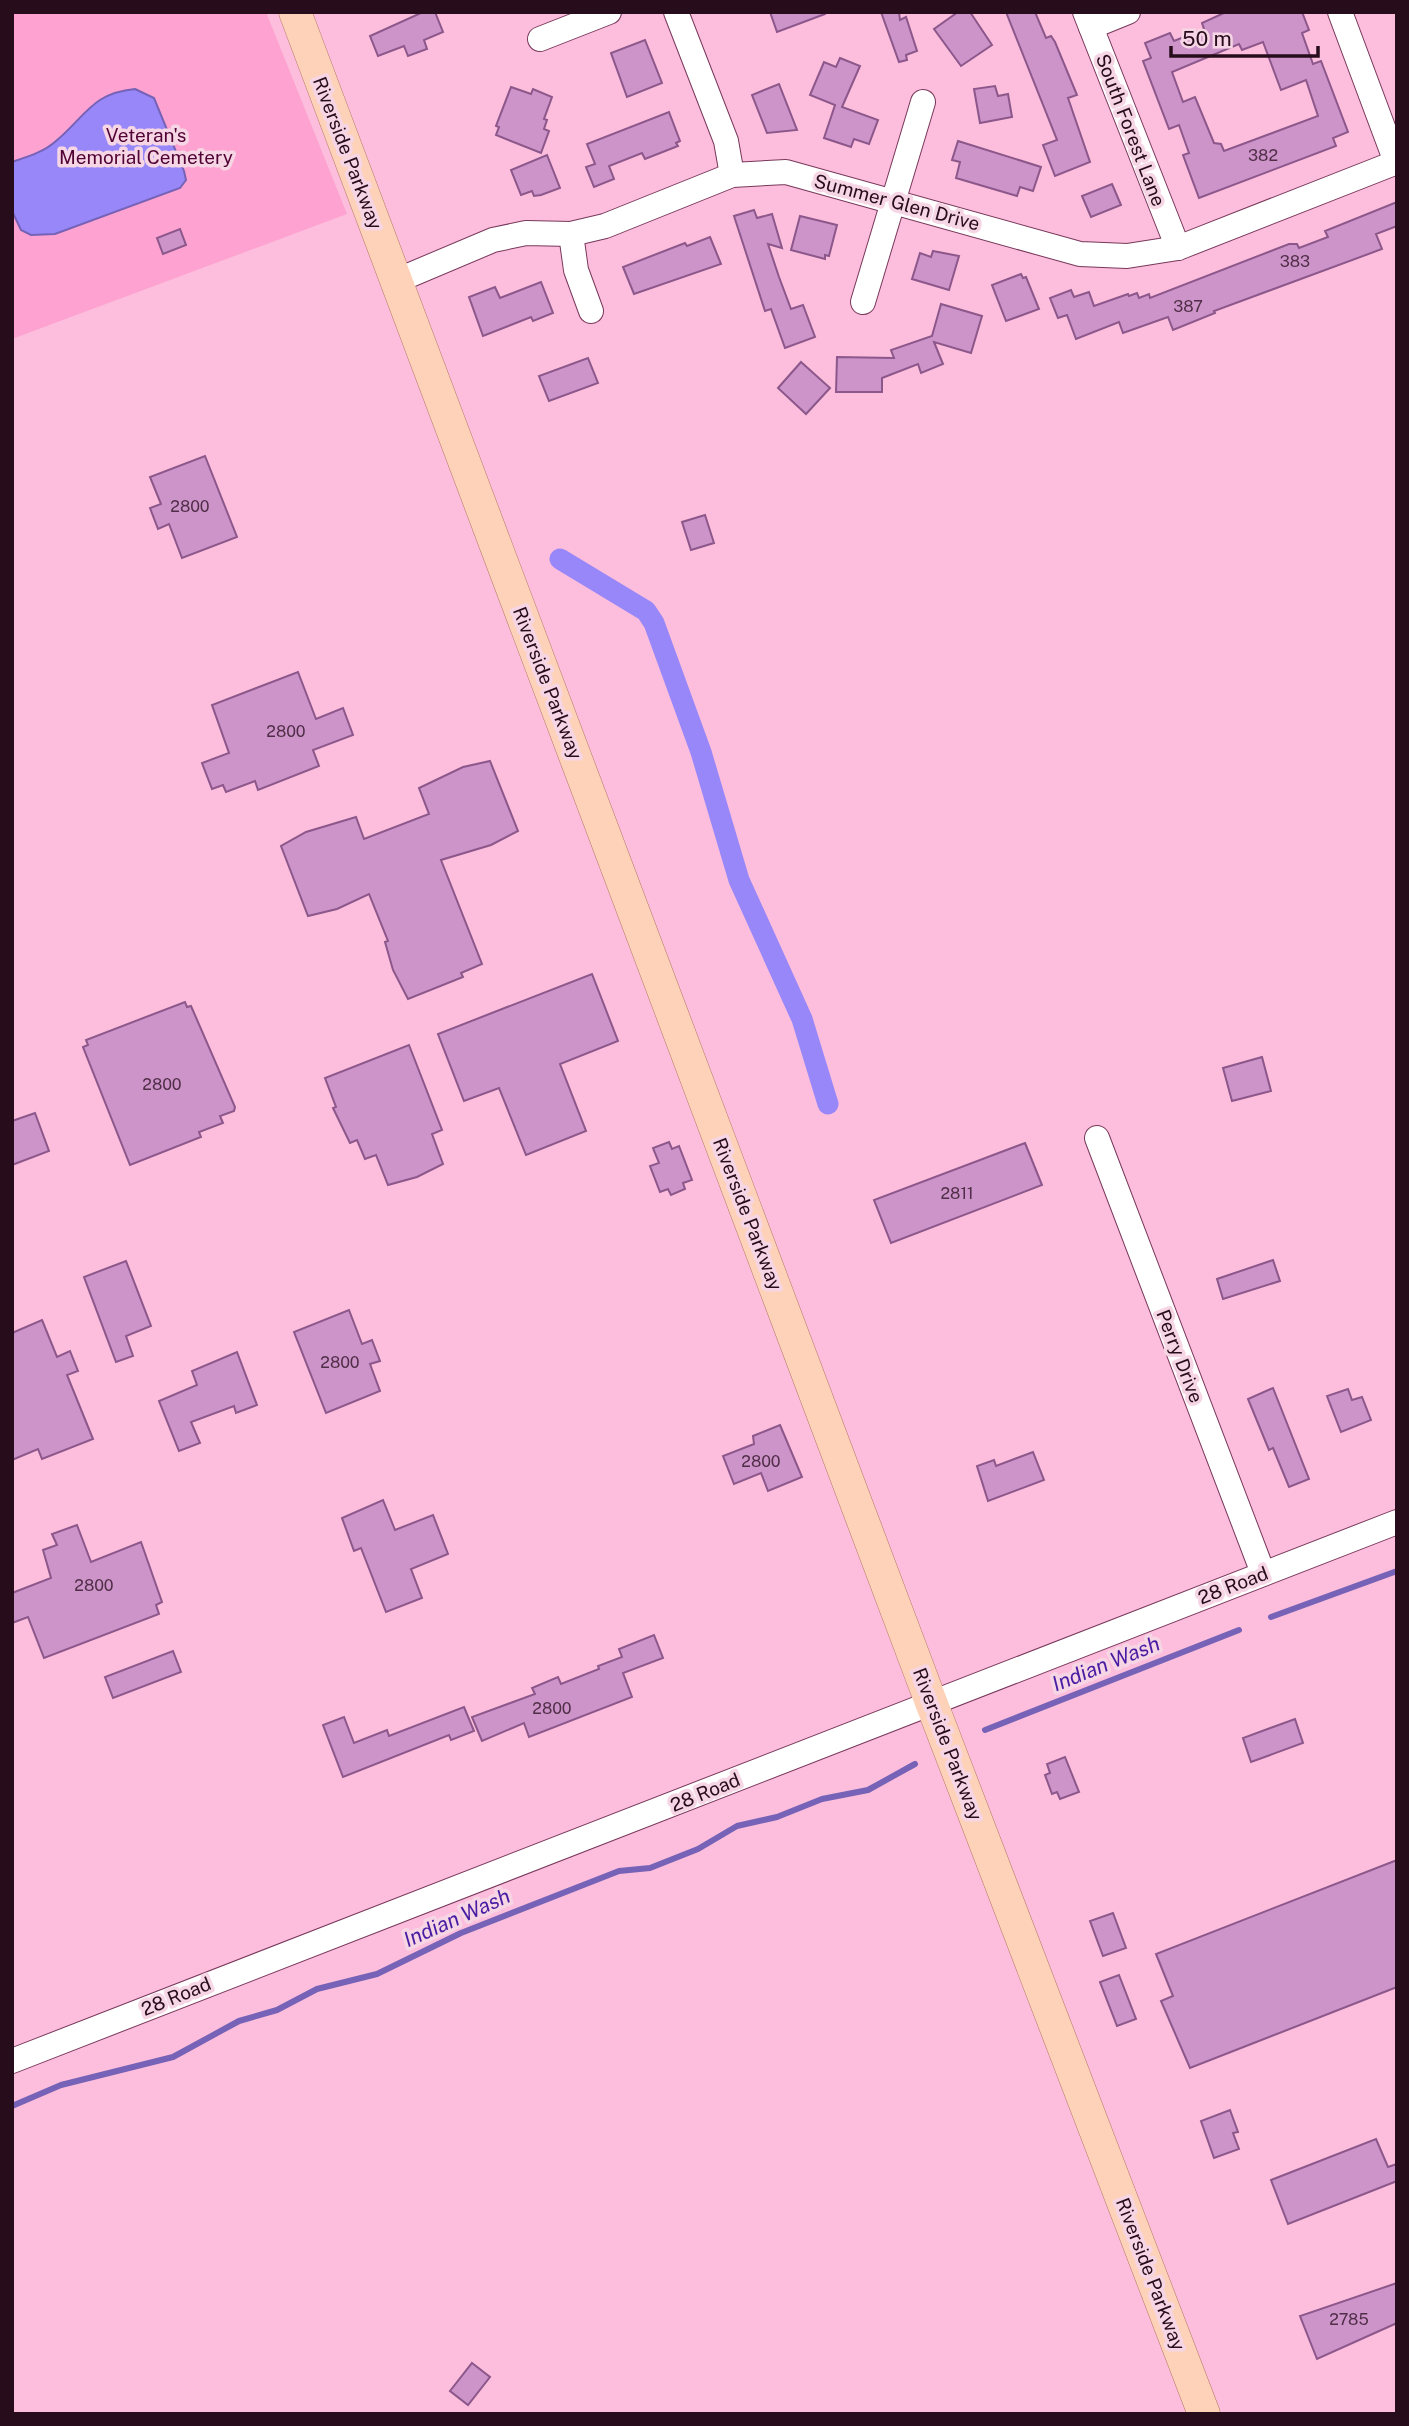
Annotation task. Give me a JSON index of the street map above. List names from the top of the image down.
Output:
{
  "streets": {
    "main road": ["Riverside Parkway"],
    "street": [
      "South Forest Lane",
      "Summer Glen Drive",
      "Perry Drive",
      "28 Road"
    ]
  },
  "crossings": [
    ["South Forest Lane", "Summer Glen Drive"],
    ["Riverside Parkway", "Summer Glen Drive"],
    ["Riverside Parkway", "28 Road"],
    ["Perry Drive", "28 Road"]
  ],
  "water": ["Indian Wash"],
  "parks": ["Veteran's Memorial Cemetery"],
  "house_numbers": [
    "382",
    "383",
    "387",
    "2800",
    "2800",
    "2800",
    "2811",
    "2800",
    "2800",
    "2800",
    "2800",
    "2785"
  ],
  "scale_bar": "50 m"
}
